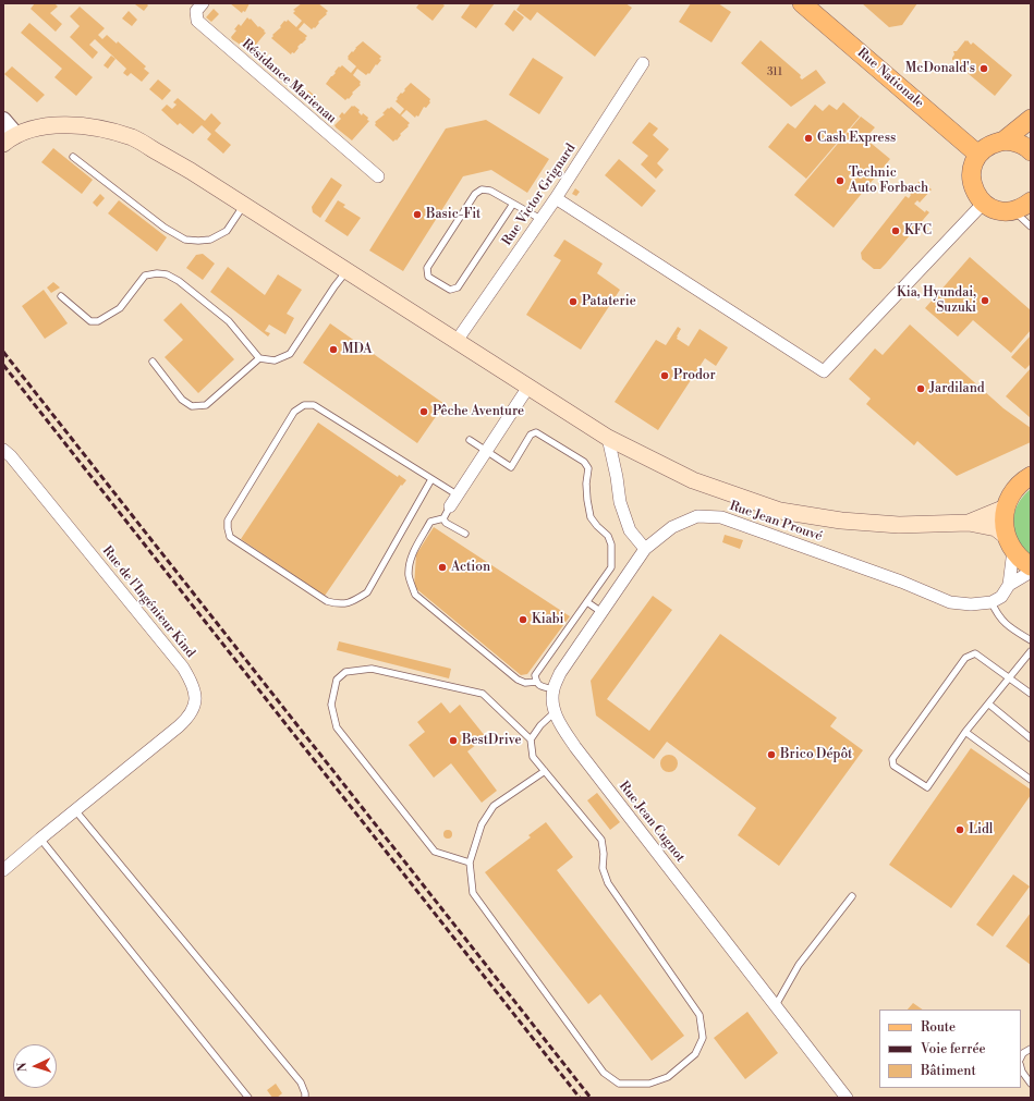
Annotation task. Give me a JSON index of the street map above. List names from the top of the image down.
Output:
{
  "streets": {
    "main road": ["Rue Nationale"],
    "street": [
      "Résidance Marienau",
      "Rue Victor Grignard",
      "Rue Jean Prouvé",
      "Rue de l'Ingénieur Kind",
      "Rue Jean Cugnot"
    ]
  },
  "crossings": [
    ["Rue Jean Prouvé", "Rue Jean Cugnot"]
  ],
  "places": [
    "McDonald's",
    "Cash Express",
    "Technic Auto Forbach",
    "Basic-Fit",
    "KFC",
    "Kia, Hyundai, Suzuki",
    "Pataterie",
    "MDA",
    "Prodor",
    "Jardiland",
    "Pêche Aventure",
    "Action",
    "Kiabi",
    "BestDrive",
    "Brico Dépôt",
    "Lidl"
  ],
  "house_numbers": ["311"],
  "legend": ["Route", "Voie ferrée", "Bâtiment"],
  "north": "left"
}
